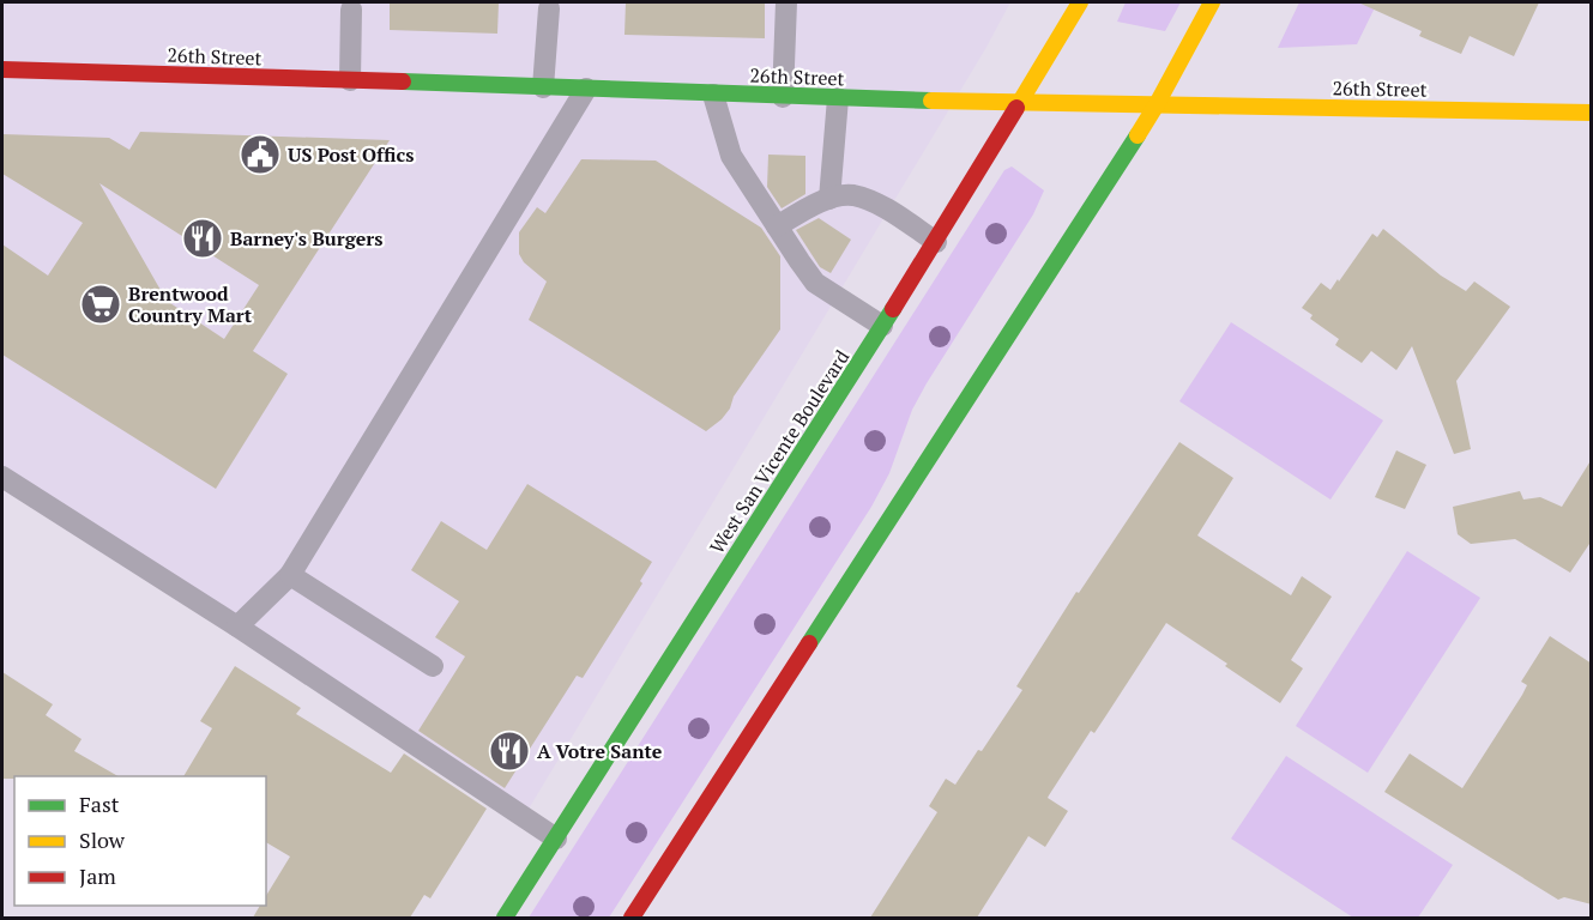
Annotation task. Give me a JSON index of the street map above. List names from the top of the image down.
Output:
{
  "streets": {
    "main road": ["26th Street", "West San Vicente Boulevard"]
  },
  "crossings": [
    ["26th Street", "West San Vicente Boulevard"]
  ],
  "places": {
    "public building": ["US Post Offics"],
    "restaurant": ["Barney's Burgers", "A Votre Sante"],
    "supermarket": ["Brentwood Country Mart"]
  },
  "legend": ["Fast", "Slow", "Jam"]
}
